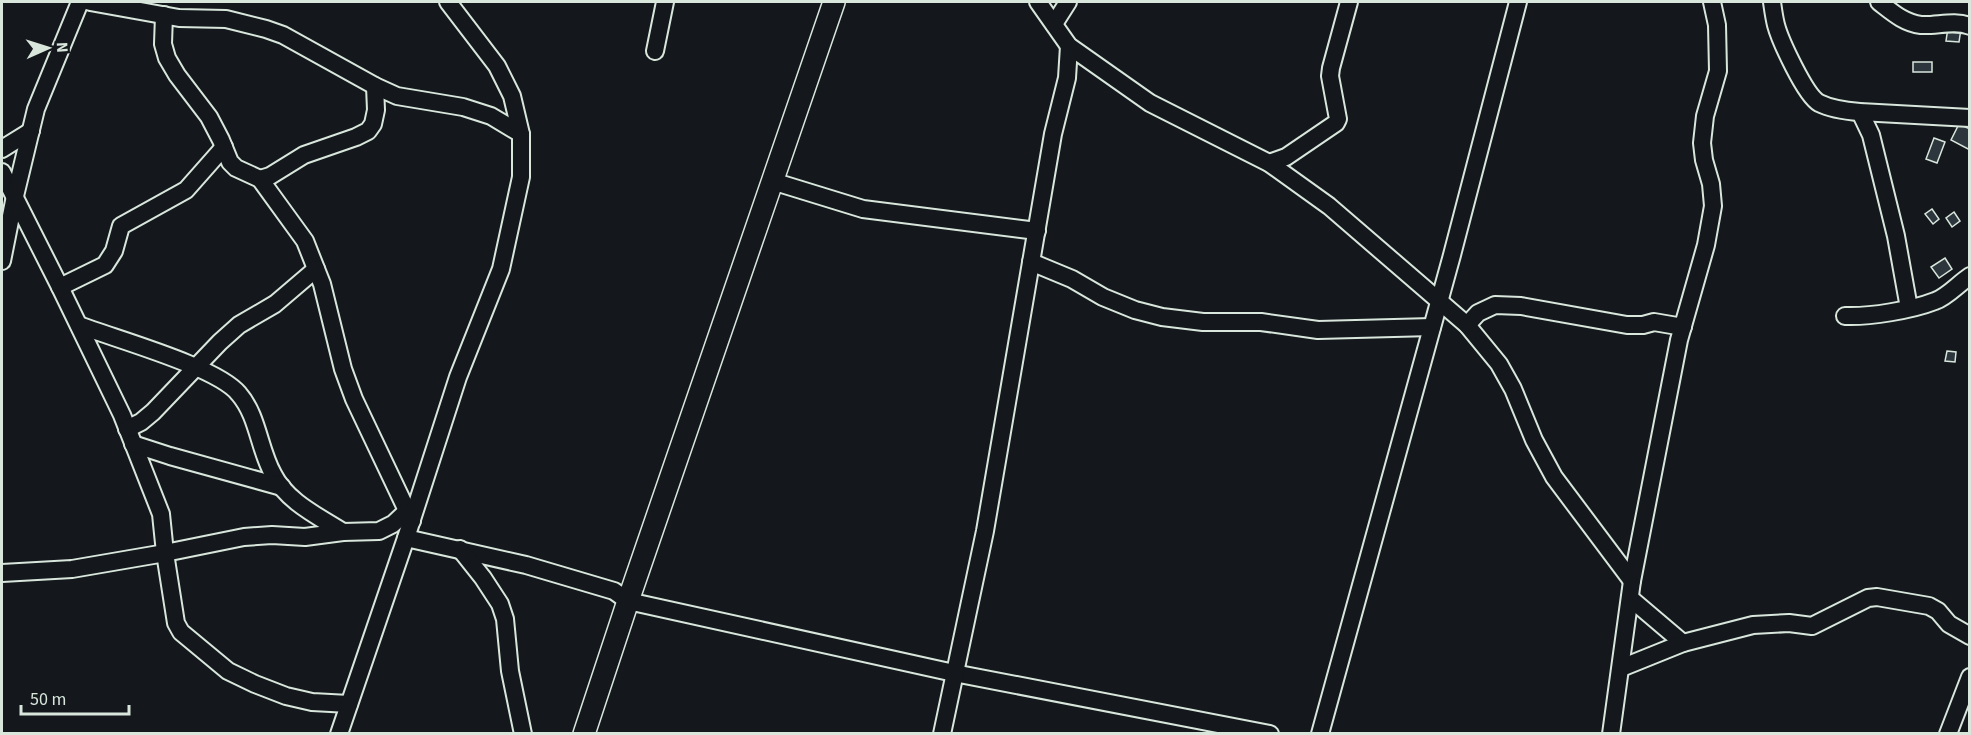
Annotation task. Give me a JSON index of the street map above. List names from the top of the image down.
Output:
{
  "scale_bar": "50 m",
  "north": "right"
}
